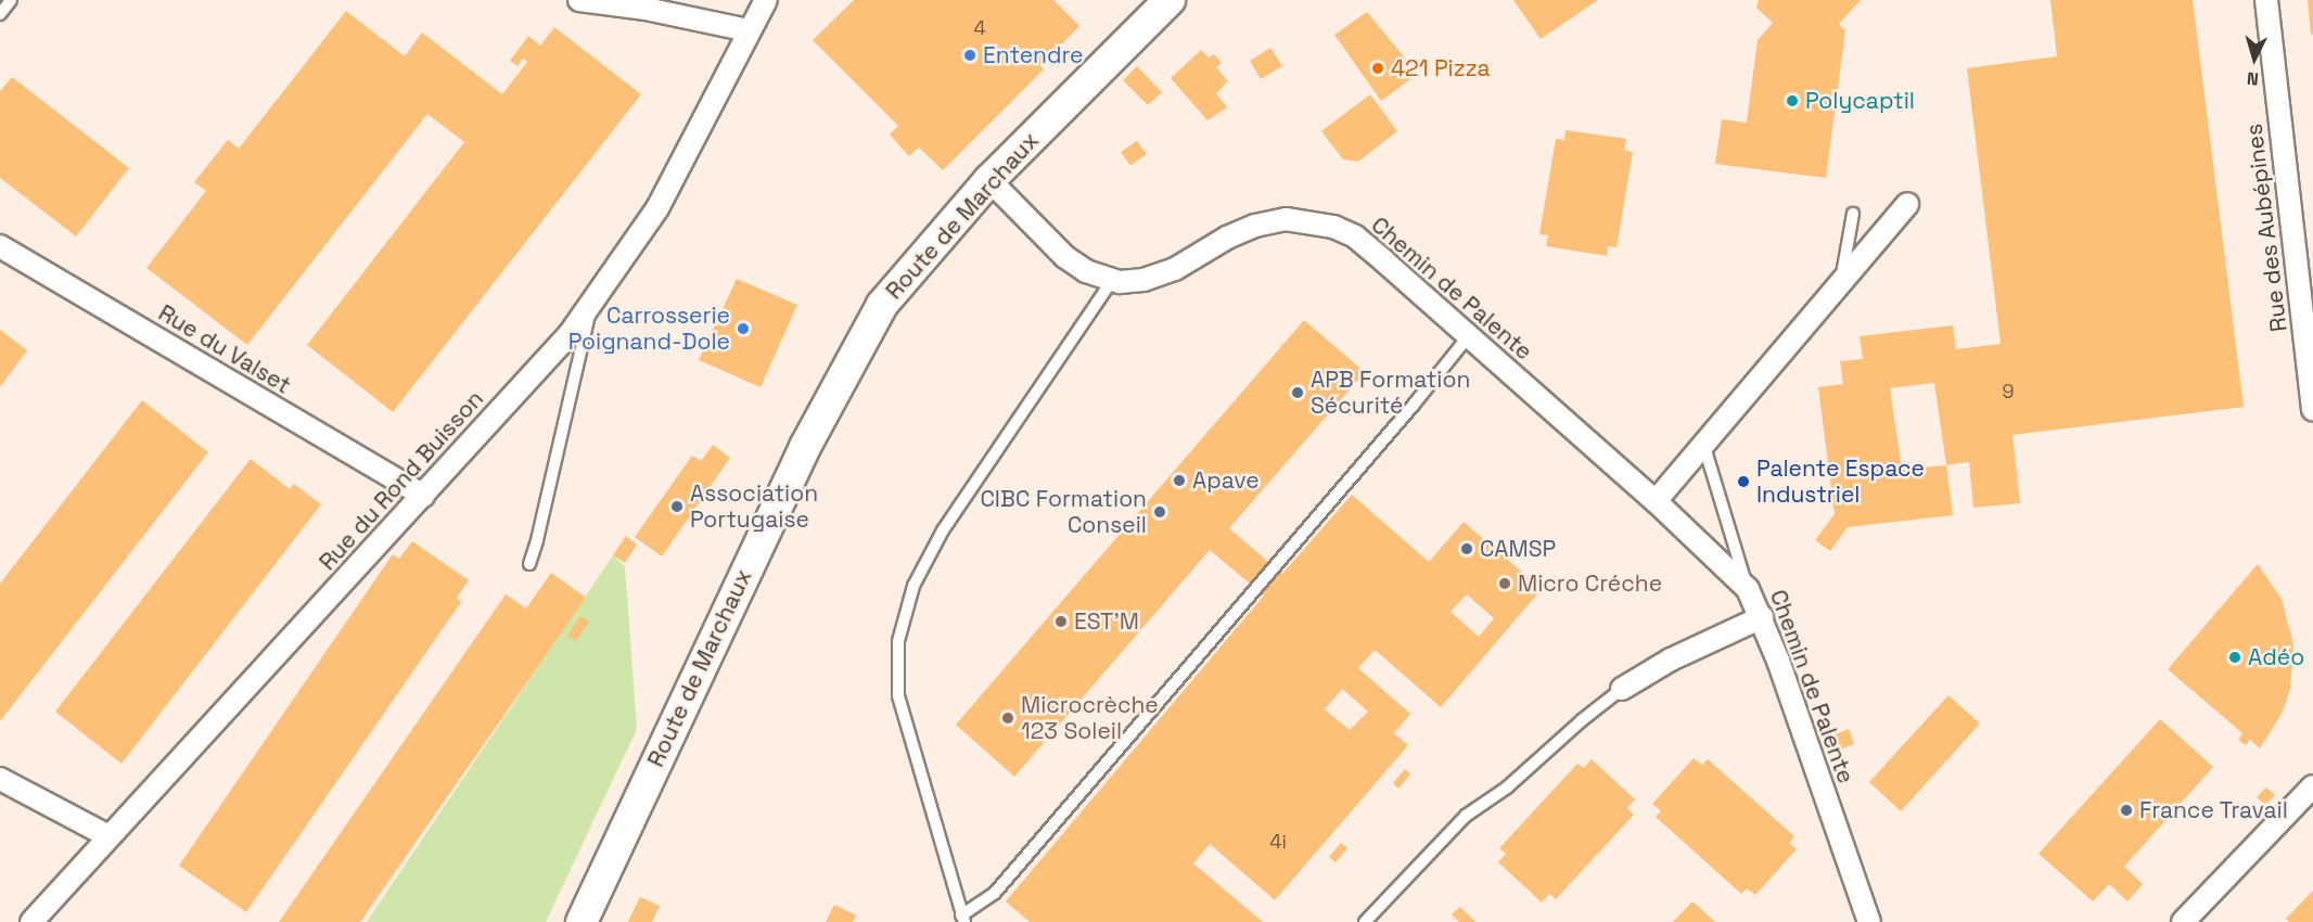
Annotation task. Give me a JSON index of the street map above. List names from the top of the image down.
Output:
{
  "streets": {
    "main road": ["Route de Marchaux"],
    "street": [
      "Rue des Aubépines",
      "Chemin de Palente",
      "Rue du Valset",
      "Rue du Rond Buisson"
    ]
  },
  "crossings": [
    ["Route de Marchaux", "Chemin de Palente"],
    ["Rue du Valset", "Rue du Rond Buisson"]
  ],
  "places": [
    "Entendre",
    "421 Pizza",
    "Polycaptil",
    "Carrosserie Poignand-Dole",
    "APB Formation Sécurité",
    "Apave",
    "Palente Espace Industriel",
    "Association Portugaise",
    "CIBC Formation Conseil",
    "CAMSP",
    "Micro Créche",
    "EST’M",
    "Adéo",
    "Microcrèche 123 Soleil",
    "France Travail"
  ],
  "house_numbers": ["4", "9", "4i"],
  "north": "bottom"
}
